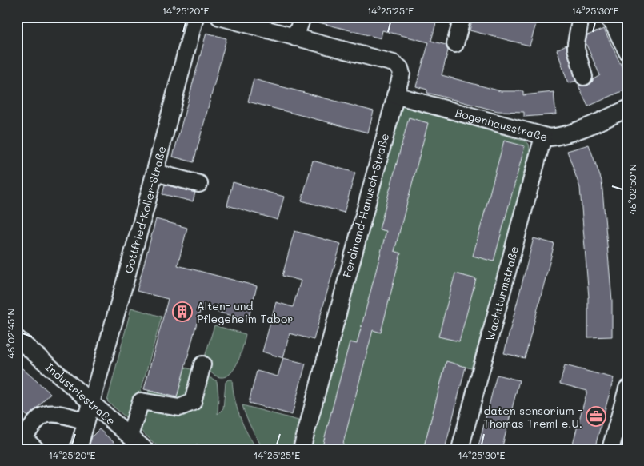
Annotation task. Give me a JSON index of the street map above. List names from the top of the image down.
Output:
{
  "streets": {
    "street": [
      "Bogenhausstraße",
      "Ferdinand-Hanusch-Straße",
      "Gottfried-Koller-Straße",
      "Wachtturmstraße",
      "Industriestraße"
    ]
  },
  "crossings": [
    ["Bogenhausstraße", "Ferdinand-Hanusch-Straße"],
    ["Bogenhausstraße", "Wachtturmstraße"],
    ["Gottfried-Koller-Straße", "Industriestraße"]
  ],
  "places": {
    "building": ["Alten- und Pflegeheim Tabor"],
    "office": ["daten sensorium - Thomas Treml e.U."]
  },
  "coordinates": [
    "14°25'20\"E",
    "14°25'25\"E",
    "14°25'30\"E",
    "48°02'50\"N",
    "48°02'45\"N"
  ]
}
